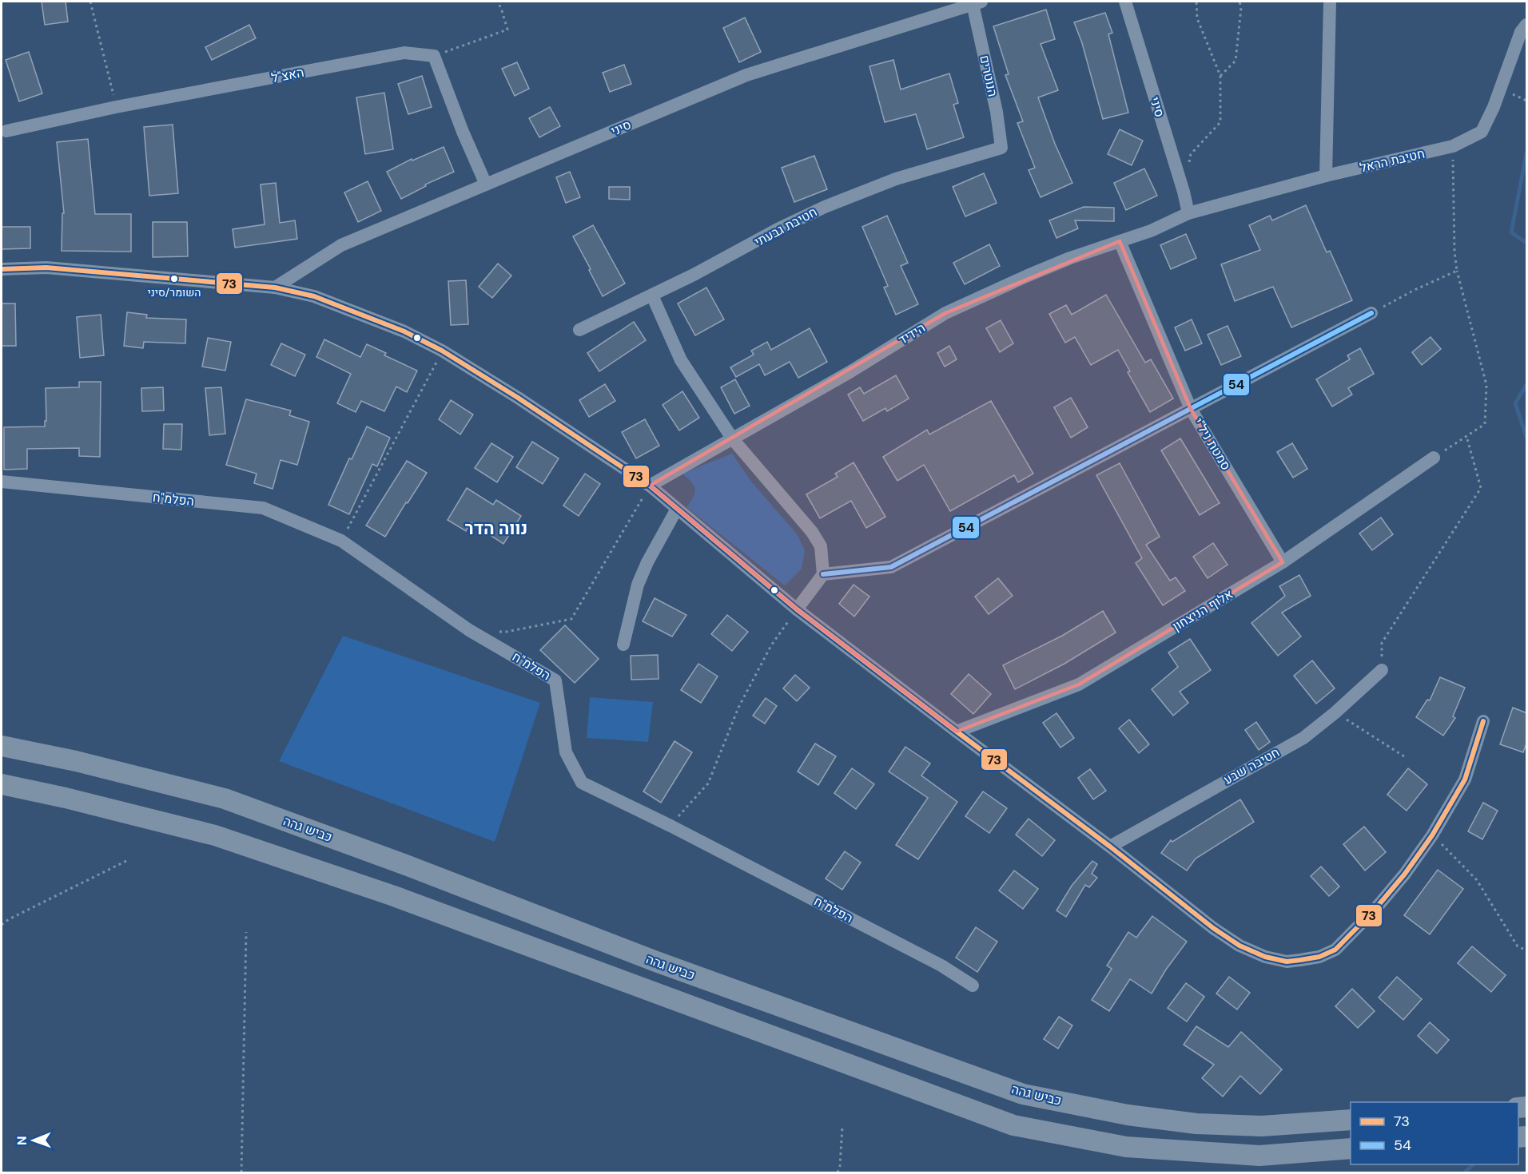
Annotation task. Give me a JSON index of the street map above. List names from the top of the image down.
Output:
{
  "streets": {
    "highway": ["כביש גהה"],
    "street": [
      "האצ\"ל",
      "הנוטרים",
      "סיני",
      "חטיבת הראל",
      "חטיבת גבעתי",
      "הידיד",
      "סמטת ניל\"י",
      "הפלמ\"ח",
      "אלוף הניצחון",
      "חטיבה שבע"
    ]
  },
  "crossings": [
    ["הנוטרים", "סיני"],
    ["הנוטרים", "חטיבת גבעתי"],
    ["סיני", "חטיבת הראל"],
    ["סיני", "הידיד"],
    ["חטיבת הראל", "הידיד"],
    ["הידיד", "סמטת ניל\"י"],
    ["סמטת ניל\"י", "אלוף הניצחון"]
  ],
  "districts": ["נווה הדר"],
  "places": ["השומר/סיני"],
  "lines": ["transit line 73", "transit line 54"],
  "legend": ["73", "54"],
  "north": "left"
}
